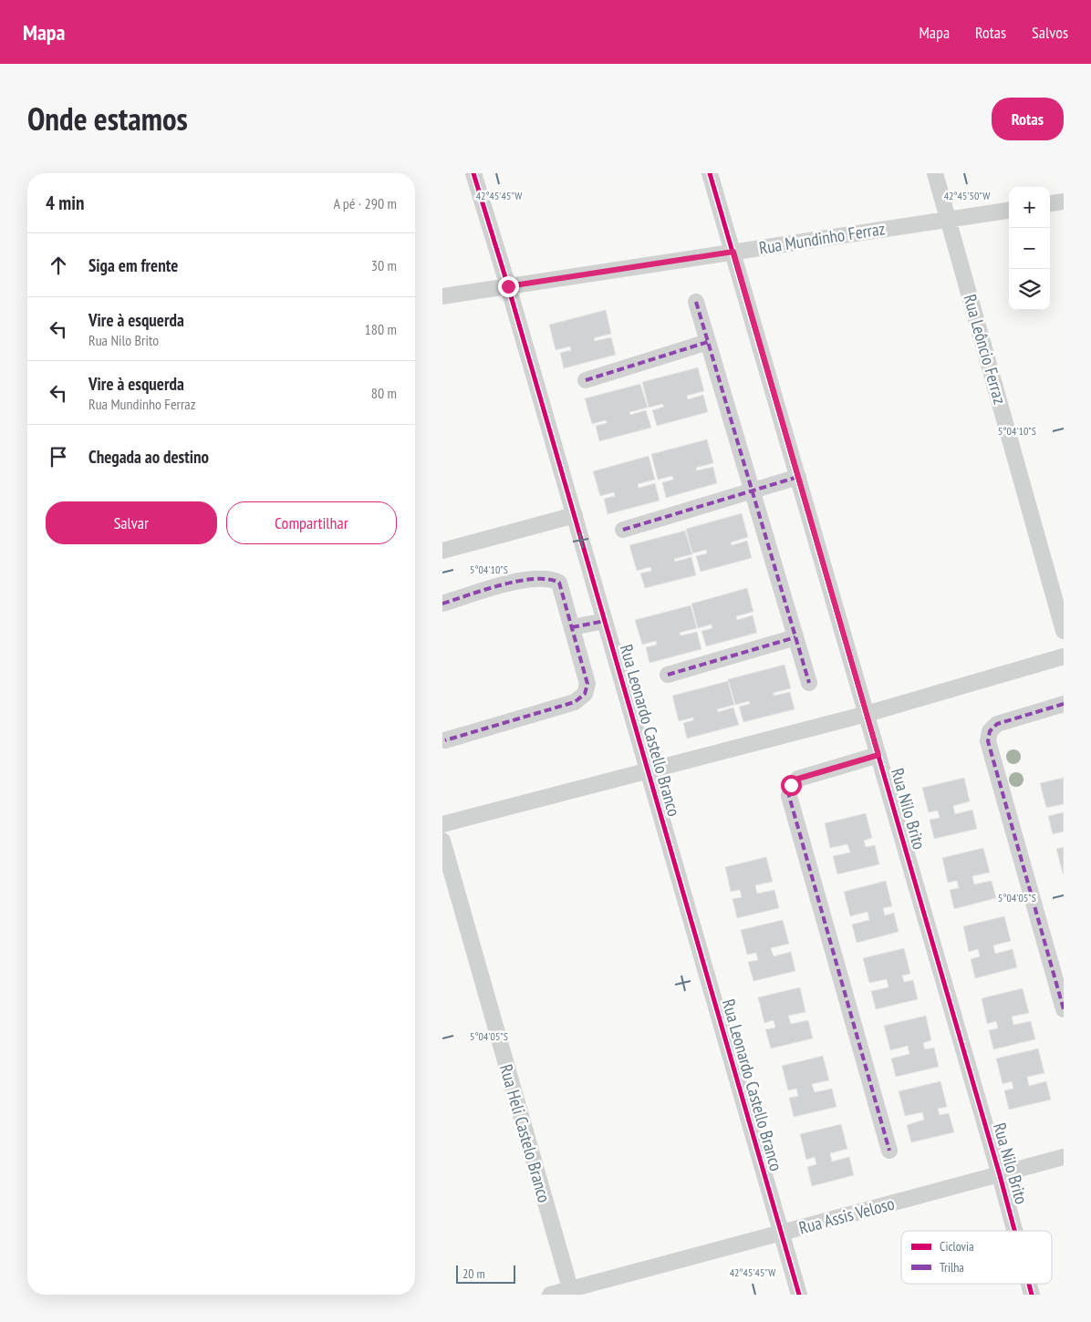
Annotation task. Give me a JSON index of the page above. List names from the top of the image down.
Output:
{
  "streets": {
    "street": [
      "Rua Mundinho Ferraz",
      "Rua Leôncio Ferraz",
      "Rua Leonardo Castello Branco",
      "Rua Nilo Brito",
      "Rua Heli Castelo Branco",
      "Rua Assis Veloso"
    ]
  },
  "crossings": [
    ["Rua Mundinho Ferraz", "Rua Leôncio Ferraz"],
    ["Rua Mundinho Ferraz", "Rua Leonardo Castello Branco"],
    ["Rua Mundinho Ferraz", "Rua Nilo Brito"],
    ["Rua Leonardo Castello Branco", "Rua Assis Veloso"],
    ["Rua Nilo Brito", "Rua Assis Veloso"],
    ["Rua Heli Castelo Branco", "Rua Assis Veloso"]
  ],
  "legend": ["Ciclovia", "Trilha"],
  "scale_bar": "20 m",
  "page": {
    "header": "Mapa",
    "nav": ["Mapa", "Rotas", "Salvos"],
    "title": "Onde estamos",
    "buttons": [
      "Rotas",
      ["Salvar", "Compartilhar"]
    ],
    "heading": ["4 min", "A pé · 290 m"],
    "map_buttons": ["+", "−"],
    "list": [
      ["Siga em frente", "30 m"],
      ["Vire à esquerda", "Rua Nilo Brito", "180 m"],
      ["Vire à esquerda", "Rua Mundinho Ferraz", "80 m"],
      "Chegada ao destino"
    ],
    "scale": "20 m"
  },
  "coordinates": [
    "42°45'45\"W",
    "42°45'50\"W",
    "5°04'10\"S",
    "5°04'05\"S"
  ]
}
